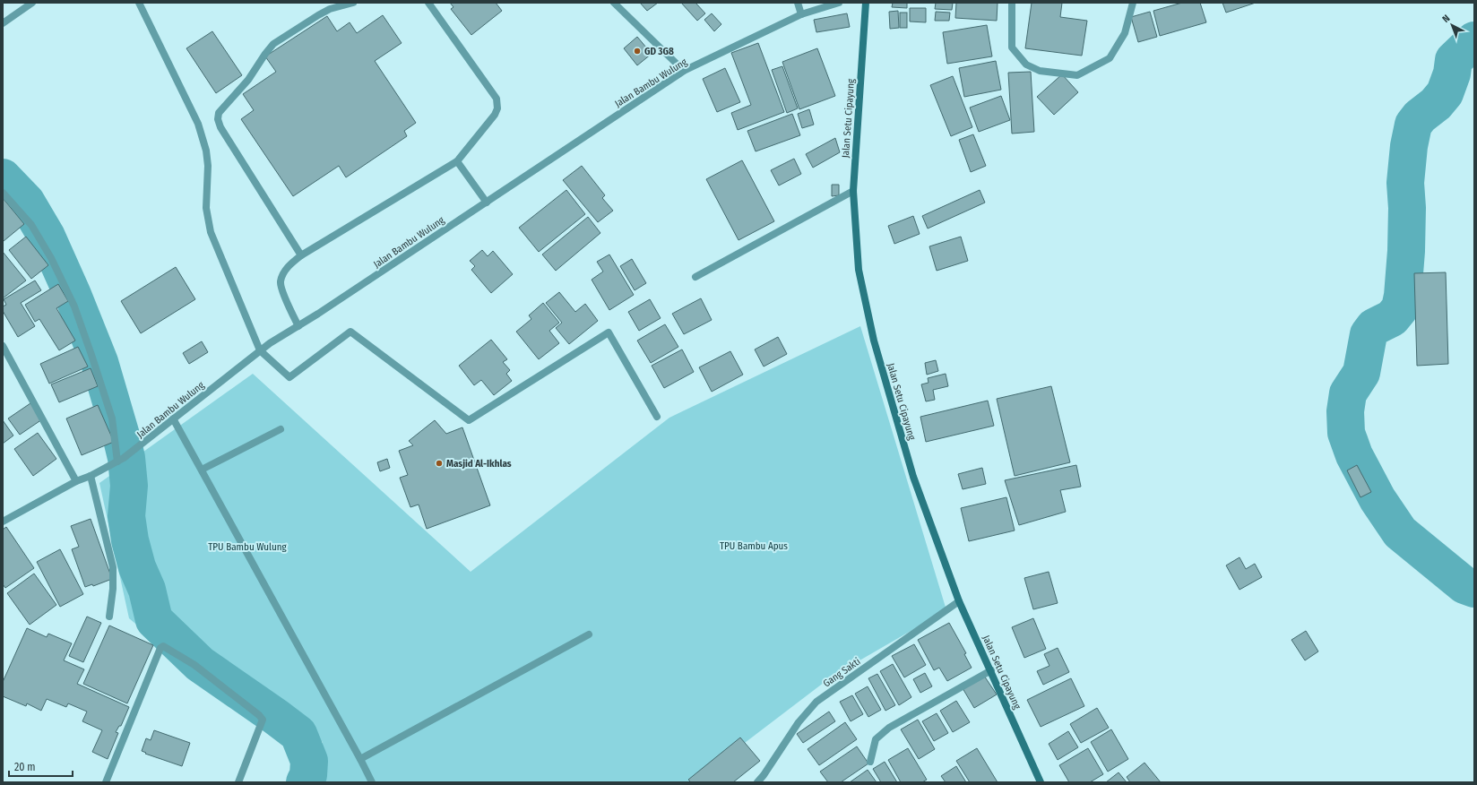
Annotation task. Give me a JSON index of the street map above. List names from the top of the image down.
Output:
{
  "streets": {
    "street": ["Jalan Bambu Wulung", "Jalan Setu Cipayung", "Gang Sakti"]
  },
  "crossings": [
    ["Jalan Setu Cipayung", "Gang Sakti"]
  ],
  "parks": ["TPU Bambu Apus", "TPU Bambu Wulung"],
  "places": ["GD 3G8", "Masjid Al-Ikhlas"],
  "scale_bar": "20 m",
  "north": "top left"
}
